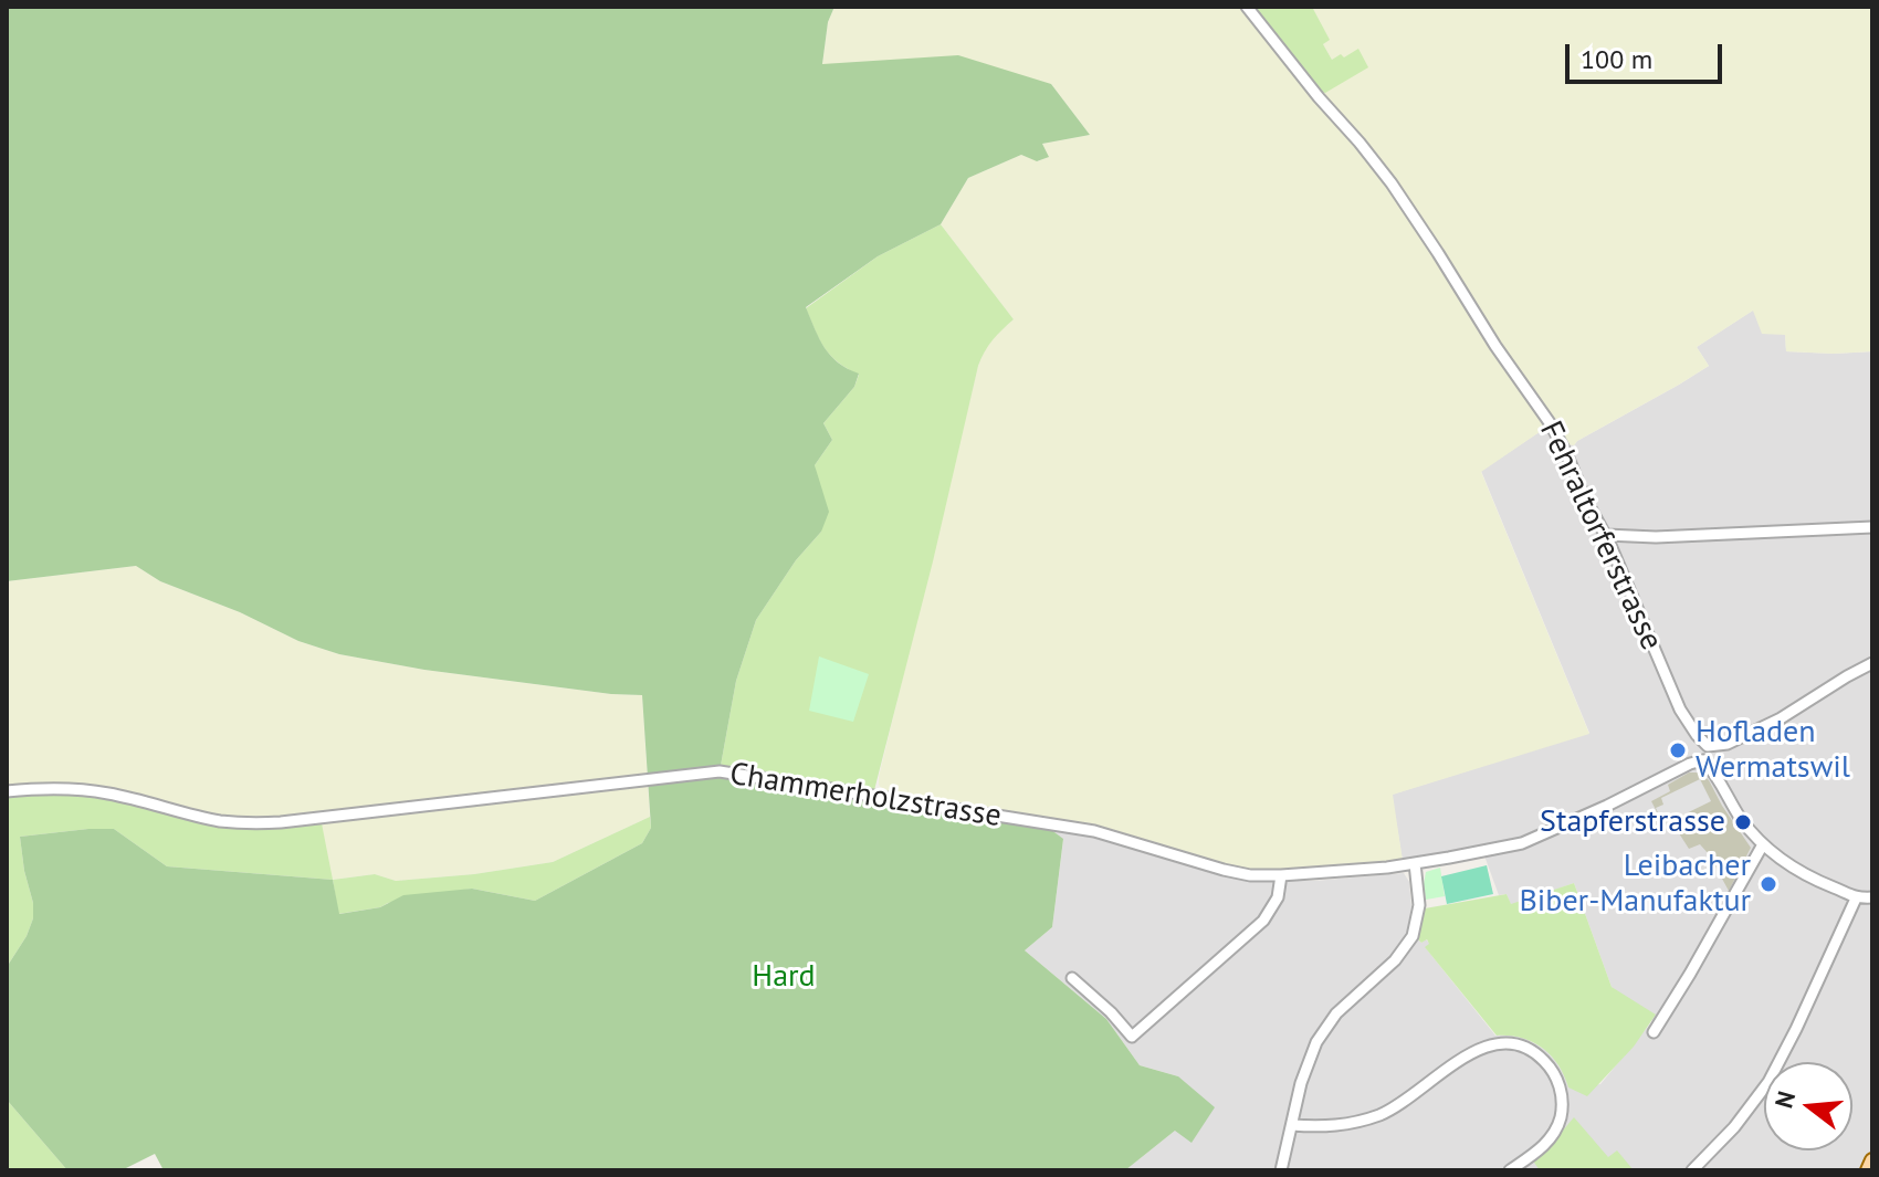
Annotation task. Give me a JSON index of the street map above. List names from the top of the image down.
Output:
{
  "streets": {
    "street": ["Fehraltorferstrasse", "Chammerholzstrasse"]
  },
  "parks": ["Hard"],
  "places": ["Hofladen Wermatswil", "Stapferstrasse", "Leibacher Biber-Manufaktur"],
  "scale_bar": "100 m",
  "north": "left"
}
